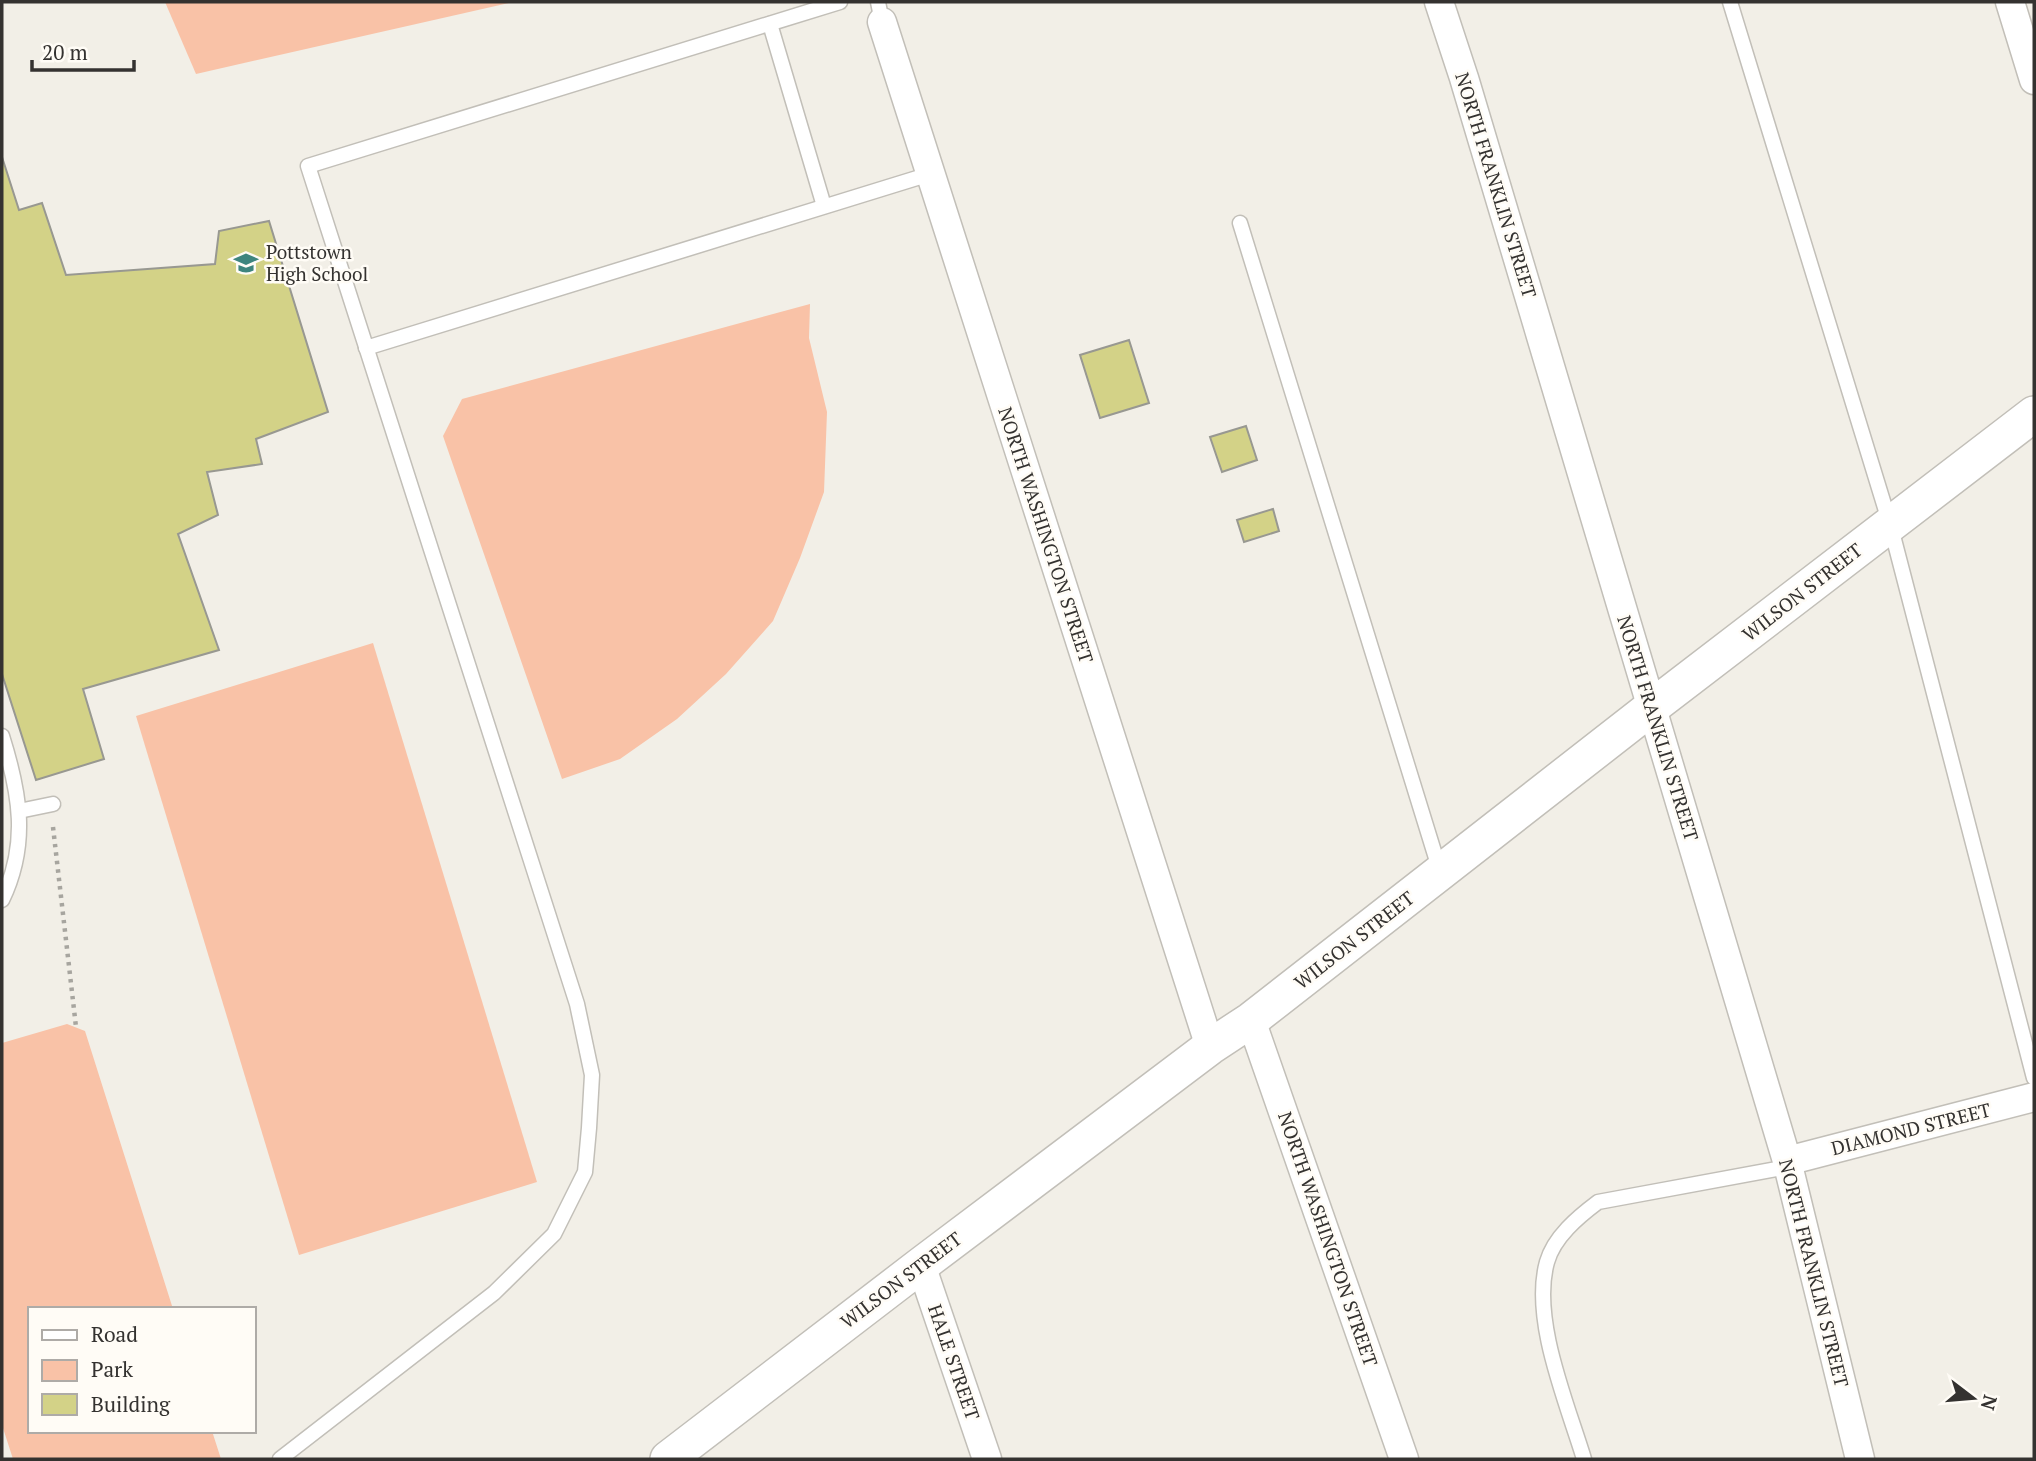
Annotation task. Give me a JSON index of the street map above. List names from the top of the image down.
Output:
{
  "streets": {
    "street": [
      "NORTH FRANKLIN STREET",
      "NORTH WASHINGTON STREET",
      "WILSON STREET",
      "DIAMOND STREET",
      "HALE STREET"
    ]
  },
  "crossings": [
    ["NORTH FRANKLIN STREET", "WILSON STREET"],
    ["NORTH FRANKLIN STREET", "DIAMOND STREET"],
    ["NORTH WASHINGTON STREET", "WILSON STREET"],
    ["WILSON STREET", "HALE STREET"]
  ],
  "places": {
    "school or university": ["Pottstown High School"]
  },
  "legend": ["Road", "Park", "Building"],
  "scale_bar": "20 m",
  "north": "right"
}
